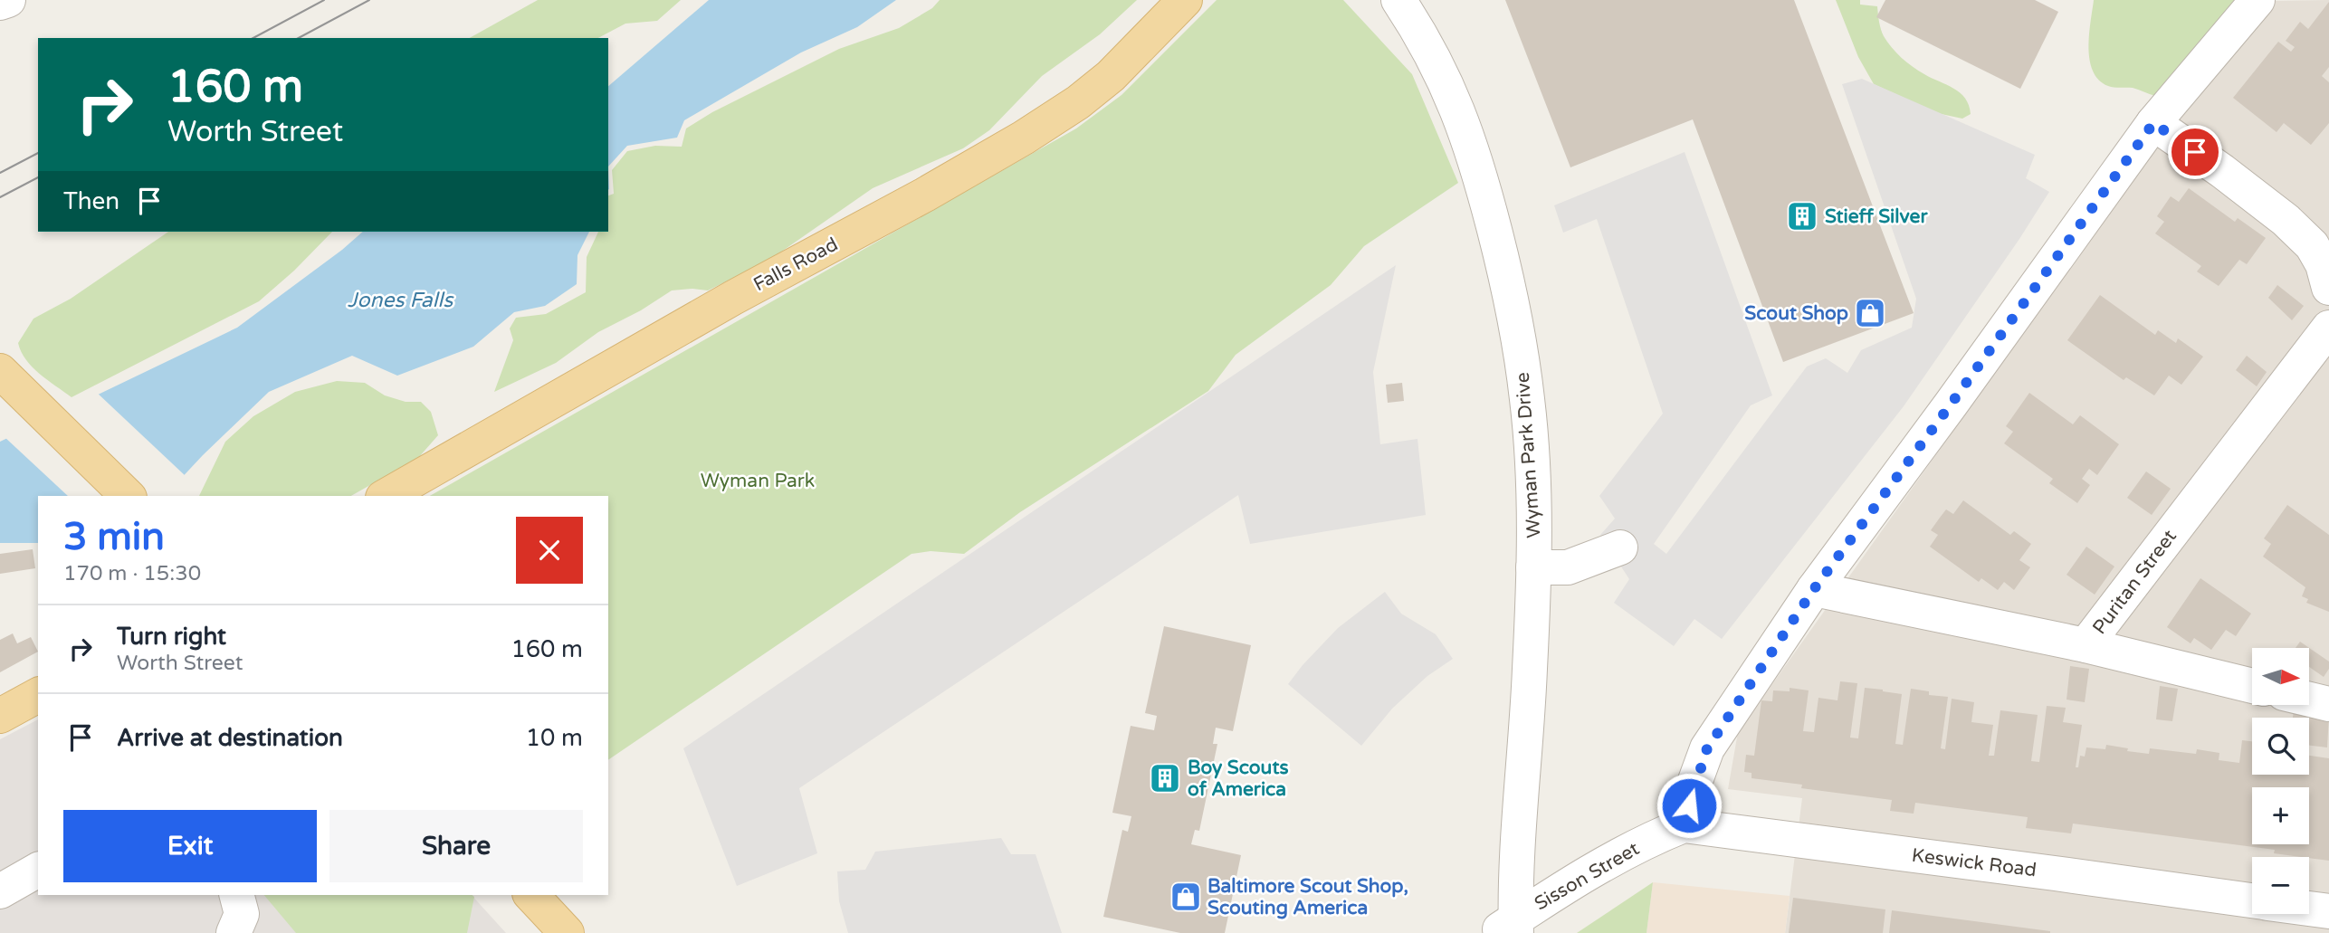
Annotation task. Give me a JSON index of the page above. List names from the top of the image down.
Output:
{
  "streets": {
    "main road": ["Falls Road"],
    "street": [
      "Wyman Park Drive",
      "Puritan Street",
      "Keswick Road",
      "Sisson Street"
    ]
  },
  "crossings": [
    ["Wyman Park Drive", "Sisson Street"],
    ["Keswick Road", "Sisson Street"]
  ],
  "water": ["Jones Falls"],
  "parks": ["Wyman Park"],
  "places": {
    "building": ["Stieff Silver", "Boy Scouts of America"],
    "shop": ["Scout Shop", "Baltimore Scout Shop, Scouting America"]
  },
  "north": "right",
  "page": {
    "turn": ["160 m", "Worth Street"],
    "then": "Then",
    "heading": ["3 min", "170 m · 15:30"],
    "list": [
      {
        "name": "Turn right",
        "note": "Worth Street",
        "value": "160 m"
      },
      {
        "name": "Arrive at destination",
        "value": "10 m"
      }
    ],
    "map_buttons": ["+", "−"],
    "buttons": ["Exit", "Share"]
  }
}
